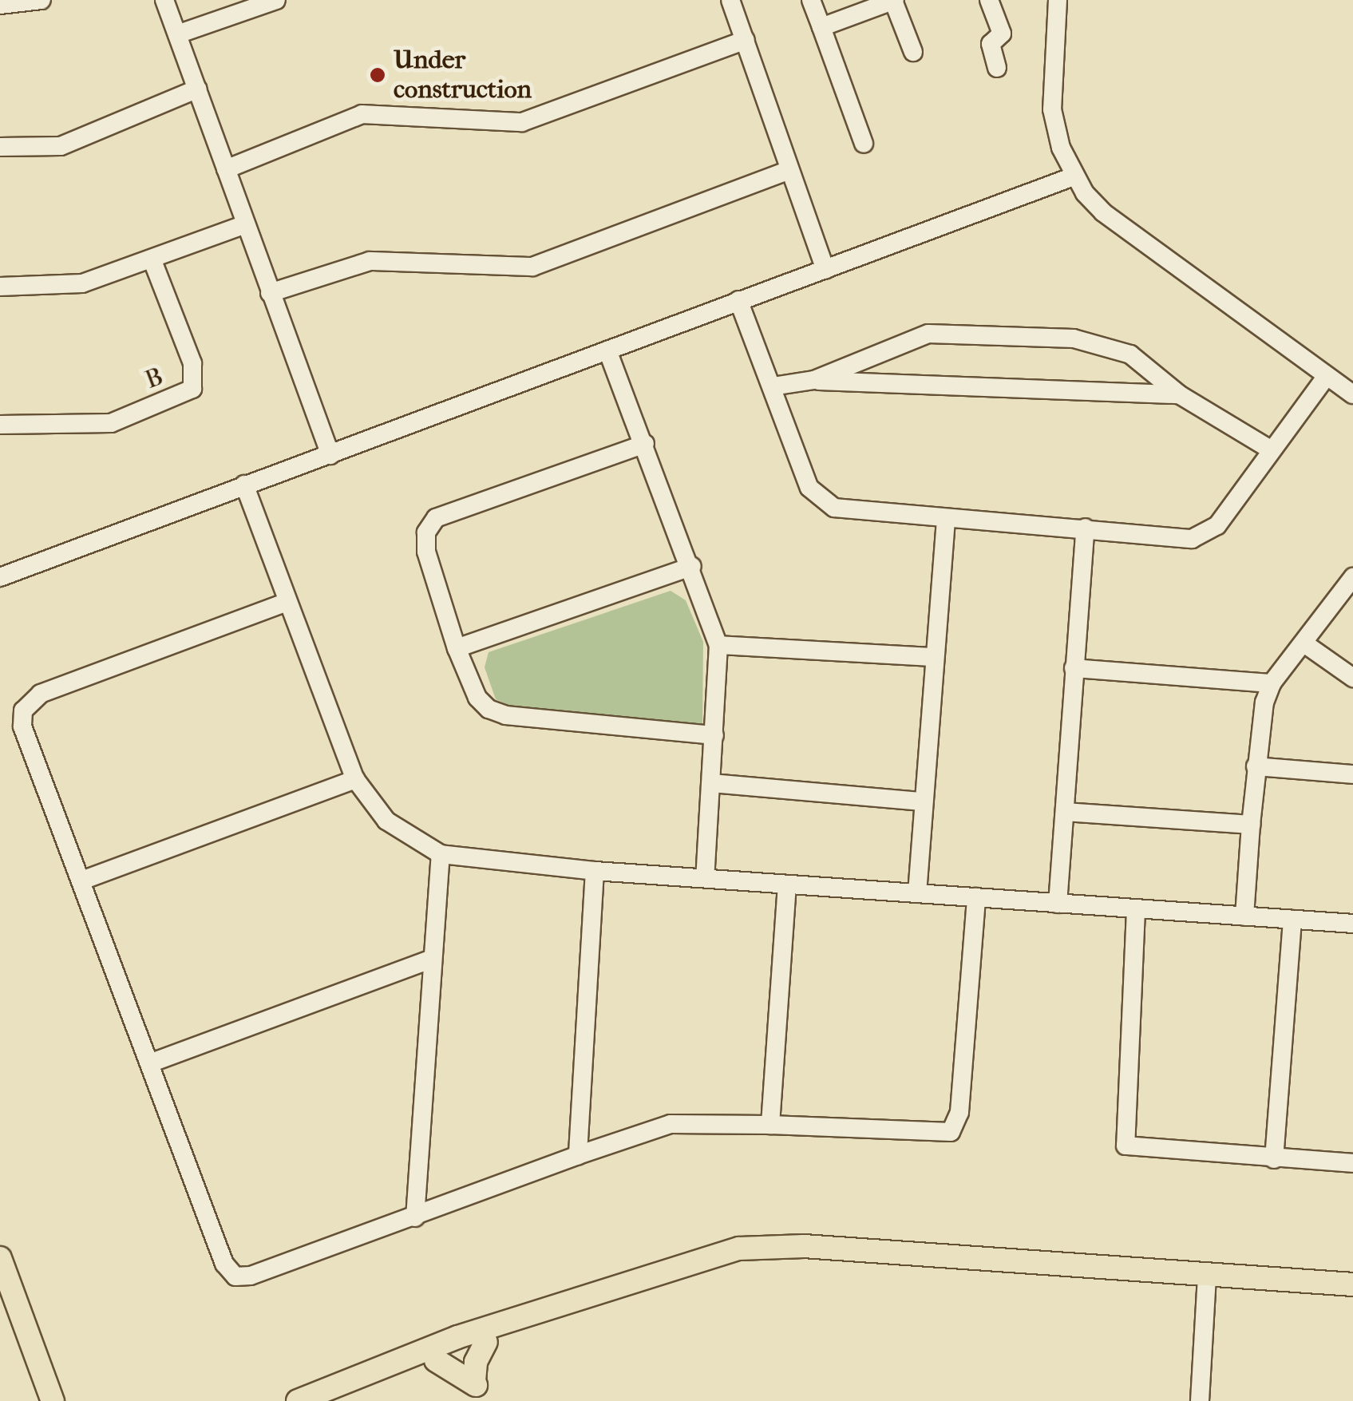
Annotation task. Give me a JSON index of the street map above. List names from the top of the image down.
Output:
{
  "streets": {
    "street": ["B"]
  },
  "places": ["Under construction"]
}
